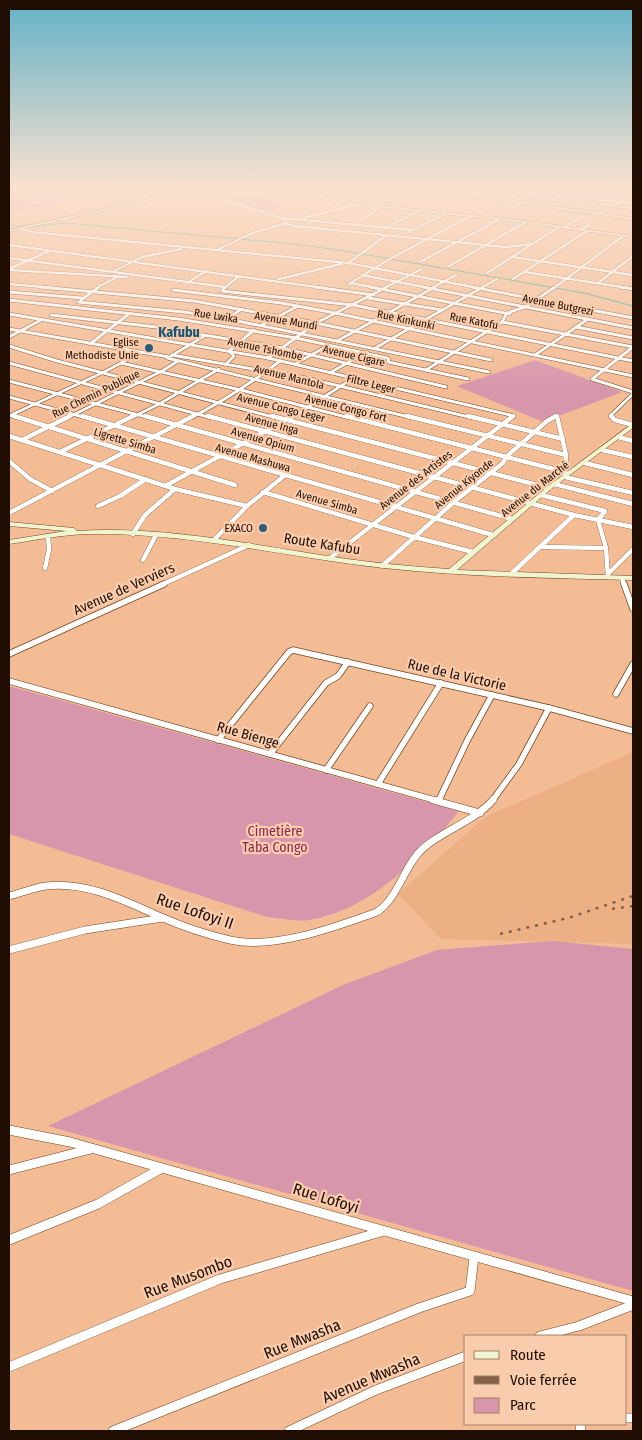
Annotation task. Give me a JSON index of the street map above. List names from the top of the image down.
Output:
{
  "streets": {
    "street": [
      "Avenue Butgrezi",
      "Rue Lwika",
      "Rue Kinkunki",
      "Avenue Mundi",
      "Rue Katofu",
      "Avenue Tshombe",
      "Avenue Cigare",
      "Avenue Mantola",
      "Filtre Leger",
      "Rue Chemin Publique",
      "Avenue Congo Leger",
      "Avenue Congo Fort",
      "Avenue Inga",
      "Avenue Opium",
      "Ligrette Simba",
      "Avenue Mashuwa",
      "Avenue des Artistes",
      "Avenue Kiyonde",
      "Avenue du Marché",
      "Avenue Simba",
      "Route Kafubu",
      "Avenue de Verviers",
      "Rue de la Victorie",
      "Rue Bienge",
      "Rue Lofoyi II",
      "Rue Lofoyi",
      "Rue Musombo",
      "Rue Mwasha",
      "Avenue Mwasha"
    ]
  },
  "crossings": [
    ["Avenue Tshombe", "Avenue des Artistes"],
    ["Avenue Mantola", "Filtre Leger"],
    ["Avenue Mantola", "Rue Chemin Publique"],
    ["Avenue Mantola", "Avenue des Artistes"],
    ["Avenue Mantola", "Avenue Kiyonde"],
    ["Filtre Leger", "Avenue des Artistes"],
    ["Filtre Leger", "Avenue Kiyonde"],
    ["Rue Chemin Publique", "Avenue Congo Leger"],
    ["Rue Chemin Publique", "Avenue Congo Fort"],
    ["Rue Chemin Publique", "Avenue Inga"],
    ["Rue Chemin Publique", "Avenue Opium"],
    ["Rue Chemin Publique", "Ligrette Simba"],
    ["Rue Chemin Publique", "Avenue Mashuwa"],
    ["Avenue Congo Leger", "Avenue des Artistes"],
    ["Avenue Congo Leger", "Avenue Kiyonde"],
    ["Avenue Congo Leger", "Avenue du Marché"],
    ["Avenue Congo Fort", "Avenue des Artistes"],
    ["Avenue Congo Fort", "Avenue Kiyonde"],
    ["Avenue Congo Fort", "Avenue du Marché"],
    ["Avenue Inga", "Avenue des Artistes"],
    ["Avenue Inga", "Avenue Kiyonde"],
    ["Avenue Inga", "Avenue du Marché"],
    ["Avenue Opium", "Avenue des Artistes"],
    ["Avenue Opium", "Avenue Kiyonde"],
    ["Avenue Opium", "Avenue du Marché"],
    ["Avenue Mashuwa", "Avenue des Artistes"],
    ["Avenue Mashuwa", "Avenue Kiyonde"],
    ["Avenue Mashuwa", "Avenue du Marché"],
    ["Avenue des Artistes", "Avenue Simba"],
    ["Avenue des Artistes", "Route Kafubu"],
    ["Avenue Kiyonde", "Avenue Simba"],
    ["Avenue Kiyonde", "Route Kafubu"],
    ["Avenue du Marché", "Avenue Simba"],
    ["Avenue du Marché", "Route Kafubu"],
    ["Route Kafubu", "Avenue de Verviers"],
    ["Rue de la Victorie", "Rue Bienge"],
    ["Rue de la Victorie", "Rue Lofoyi II"],
    ["Rue Bienge", "Rue Lofoyi II"],
    ["Rue Lofoyi", "Rue Musombo"],
    ["Rue Lofoyi", "Rue Mwasha"]
  ],
  "districts": ["Kafubu"],
  "parks": ["Cimetière Taba Congo"],
  "places": ["Eglise Methodiste Unie", "EXACO"],
  "legend": ["Route", "Voie ferrée", "Parc"]
}
